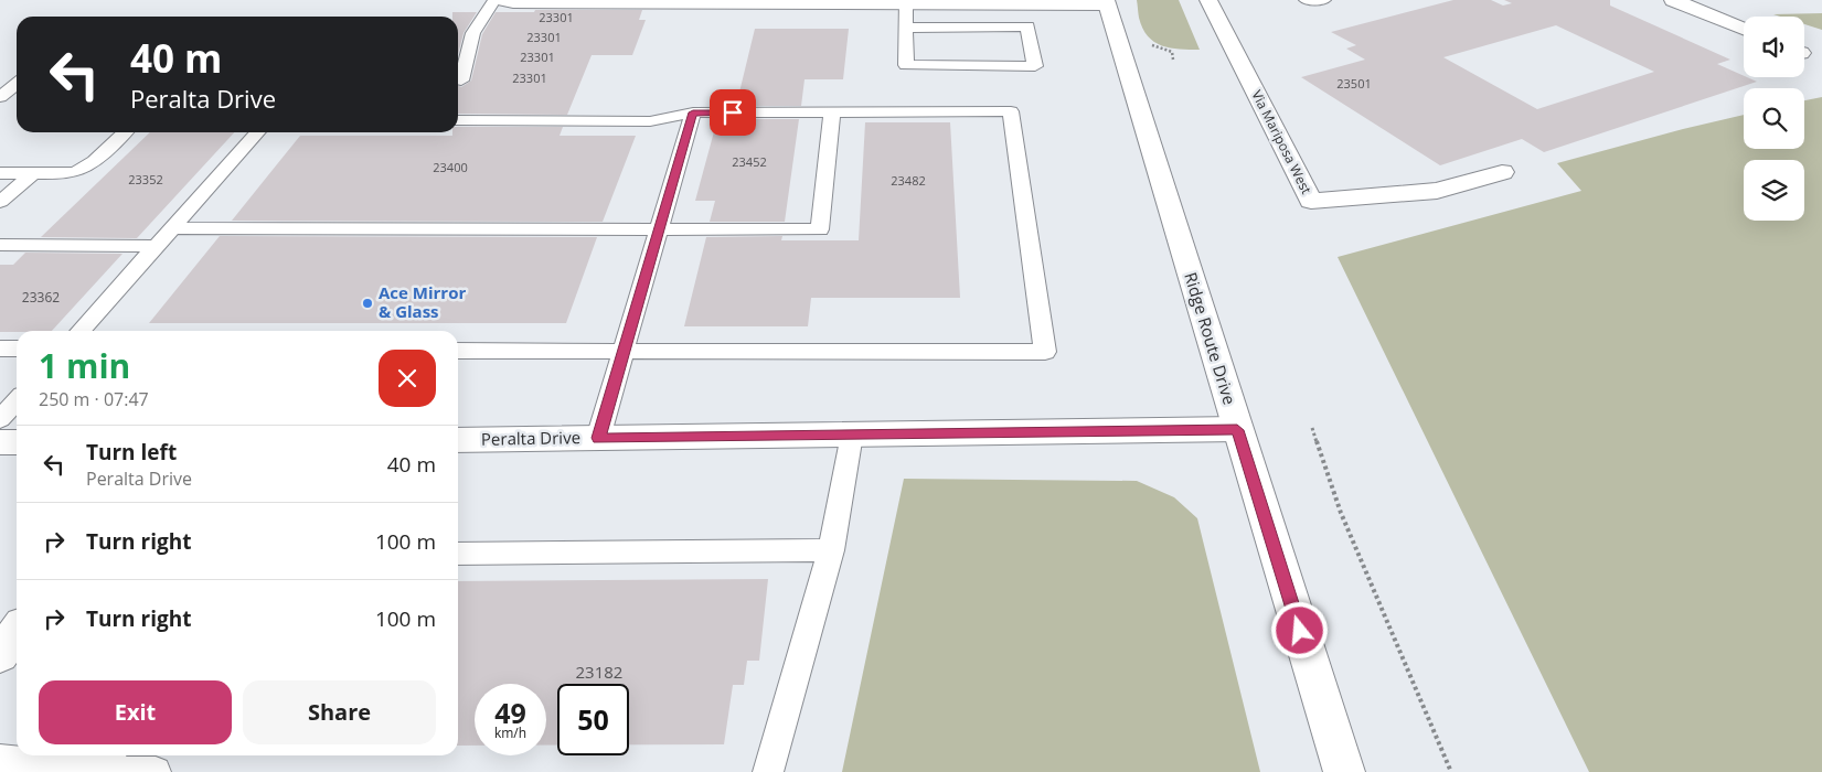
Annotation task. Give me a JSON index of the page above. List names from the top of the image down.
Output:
{
  "streets": {
    "street": ["Via Mariposa West", "Ridge Route Drive", "Peralta Drive"]
  },
  "crossings": [
    ["Ridge Route Drive", "Peralta Drive"]
  ],
  "places": ["Ace Mirror & Glass"],
  "house_numbers": [
    "23301",
    "23301",
    "23301",
    "23301",
    "23501",
    "23452",
    "23400",
    "23352",
    "23482",
    "23362",
    "23182"
  ],
  "page": {
    "turn": ["40 m", "Peralta Drive"],
    "heading": ["1 min", "250 m · 07:47"],
    "list": [
      {
        "name": "Turn left",
        "note": "Peralta Drive",
        "value": "40 m"
      },
      {
        "name": "Turn right",
        "value": "100 m"
      },
      {
        "name": "Turn right",
        "value": "100 m"
      }
    ],
    "buttons": ["Exit", "Share"],
    "speed": "49 km/h",
    "limit": "50"
  }
}
